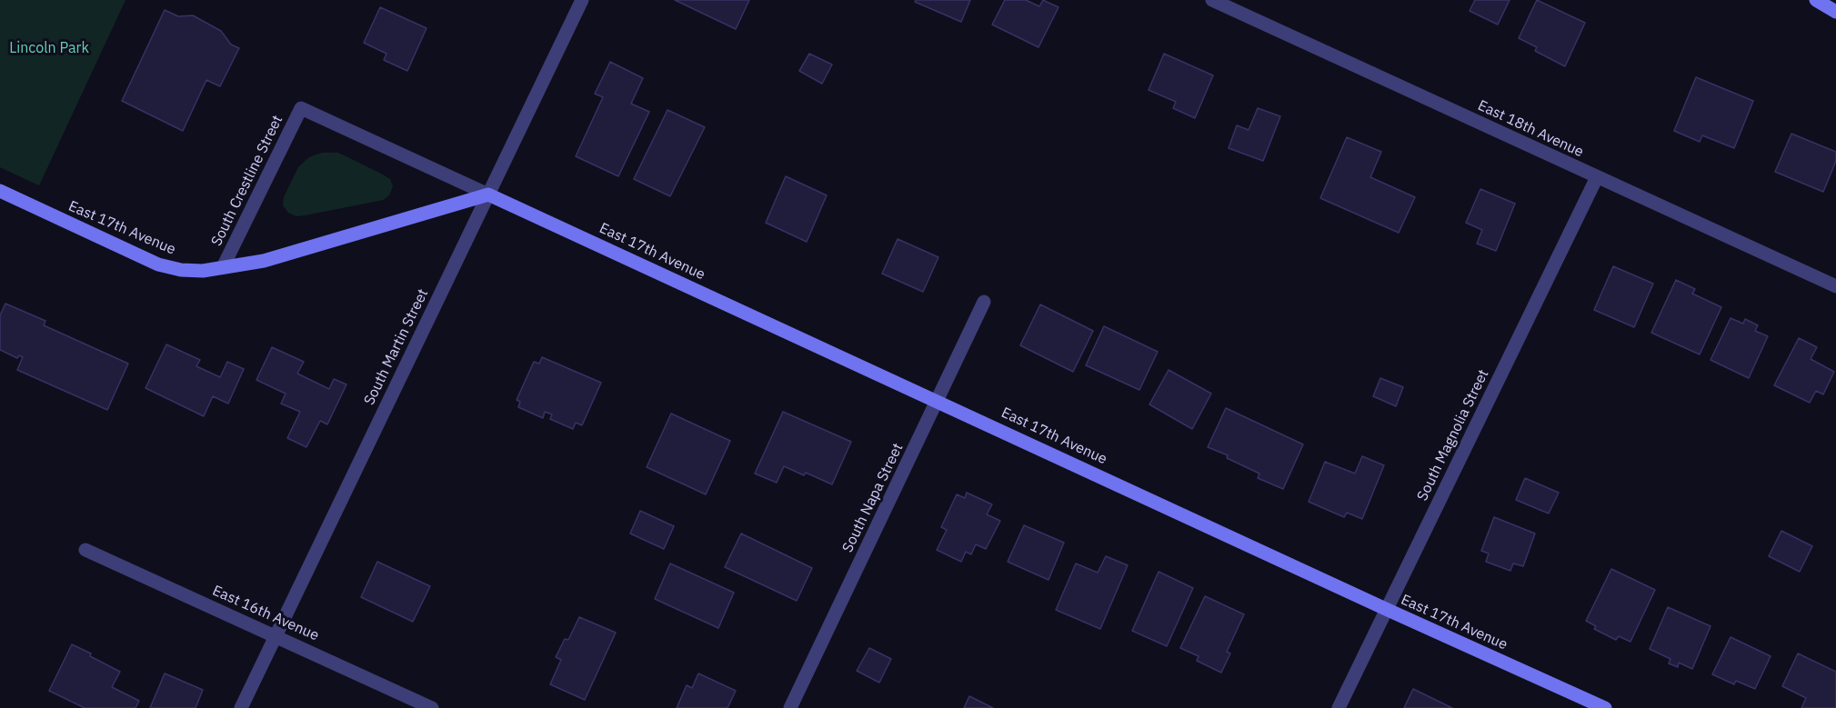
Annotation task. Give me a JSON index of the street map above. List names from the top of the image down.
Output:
{
  "streets": {
    "street": [
      "East 18th Avenue",
      "South Crestline Street",
      "East 17th Avenue",
      "South Martin Street",
      "South Magnolia Street",
      "South Napa Street",
      "East 16th Avenue"
    ]
  },
  "crossings": [
    ["East 18th Avenue", "South Magnolia Street"],
    ["South Crestline Street", "East 17th Avenue"],
    ["East 17th Avenue", "South Martin Street"],
    ["East 17th Avenue", "South Magnolia Street"],
    ["East 17th Avenue", "South Napa Street"],
    ["South Martin Street", "East 16th Avenue"]
  ],
  "parks": ["Lincoln Park"]
}
